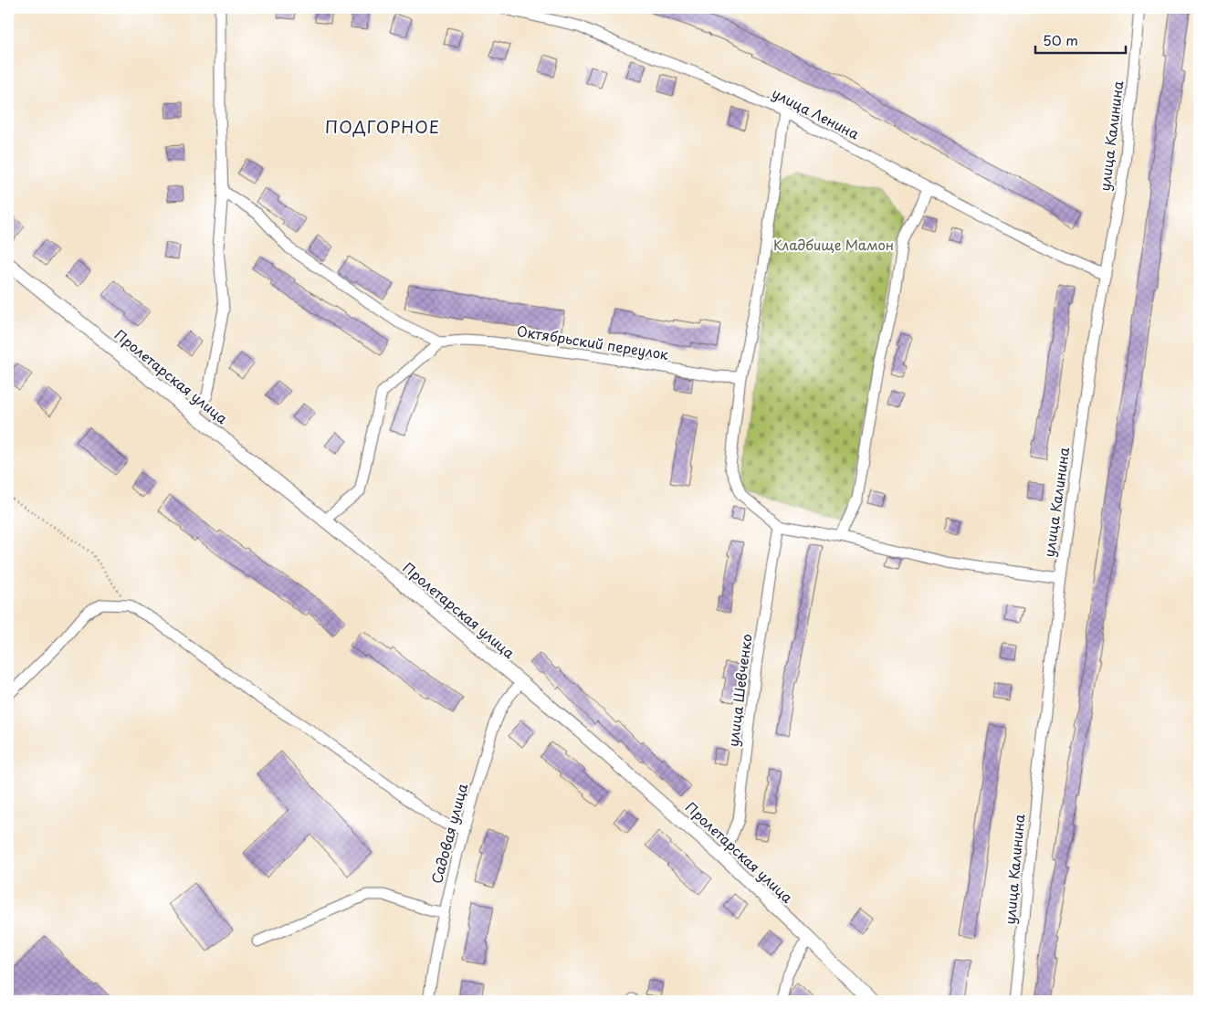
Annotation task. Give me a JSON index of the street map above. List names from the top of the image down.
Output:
{
  "streets": {
    "street": [
      "улица Ленина",
      "улица Калинина",
      "Октябрьский переулок",
      "Пролетарская улица",
      "улица Шевченко",
      "Садовая улица"
    ]
  },
  "crossings": [
    ["улица Ленина", "улица Калинина"],
    ["Пролетарская улица", "улица Шевченко"],
    ["Пролетарская улица", "Садовая улица"]
  ],
  "districts": ["ПОДГОРНОЕ"],
  "parks": ["Кладбище Мамон"],
  "scale_bar": "50 m"
}
